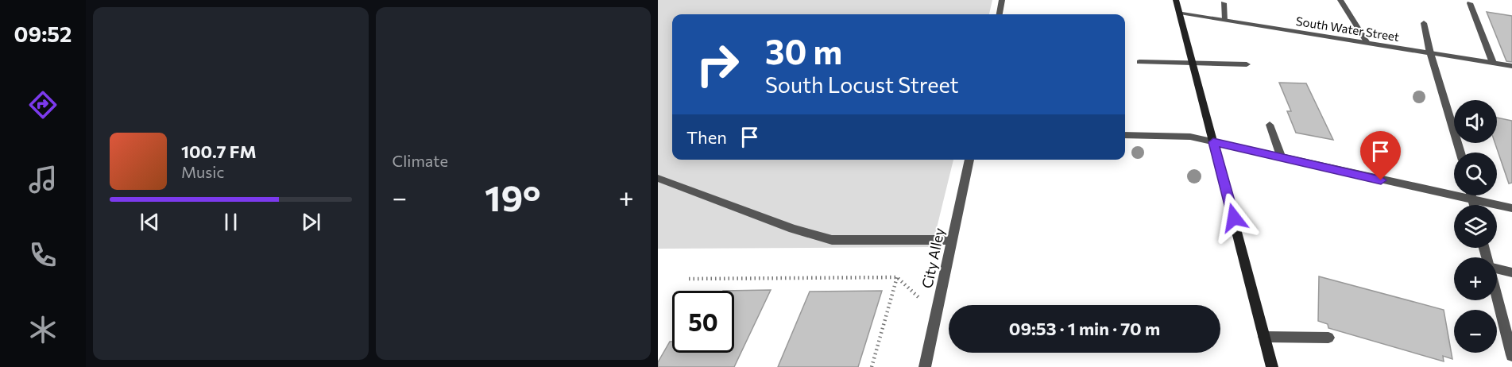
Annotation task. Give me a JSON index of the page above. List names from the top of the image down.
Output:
{
  "streets": {
    "street": ["South Water Street", "City Alley"]
  },
  "page": {
    "tabs": "09:52",
    "tile": "Climate",
    "turn": ["30 m", "South Locust Street"],
    "map_buttons": ["+", "−"],
    "then": "Then",
    "song": ["100.7 FM", "Music"],
    "heat": ["−", "19°", "+"],
    "limit": "50",
    "trip": "09:53 · 1 min · 70 m"
  }
}
